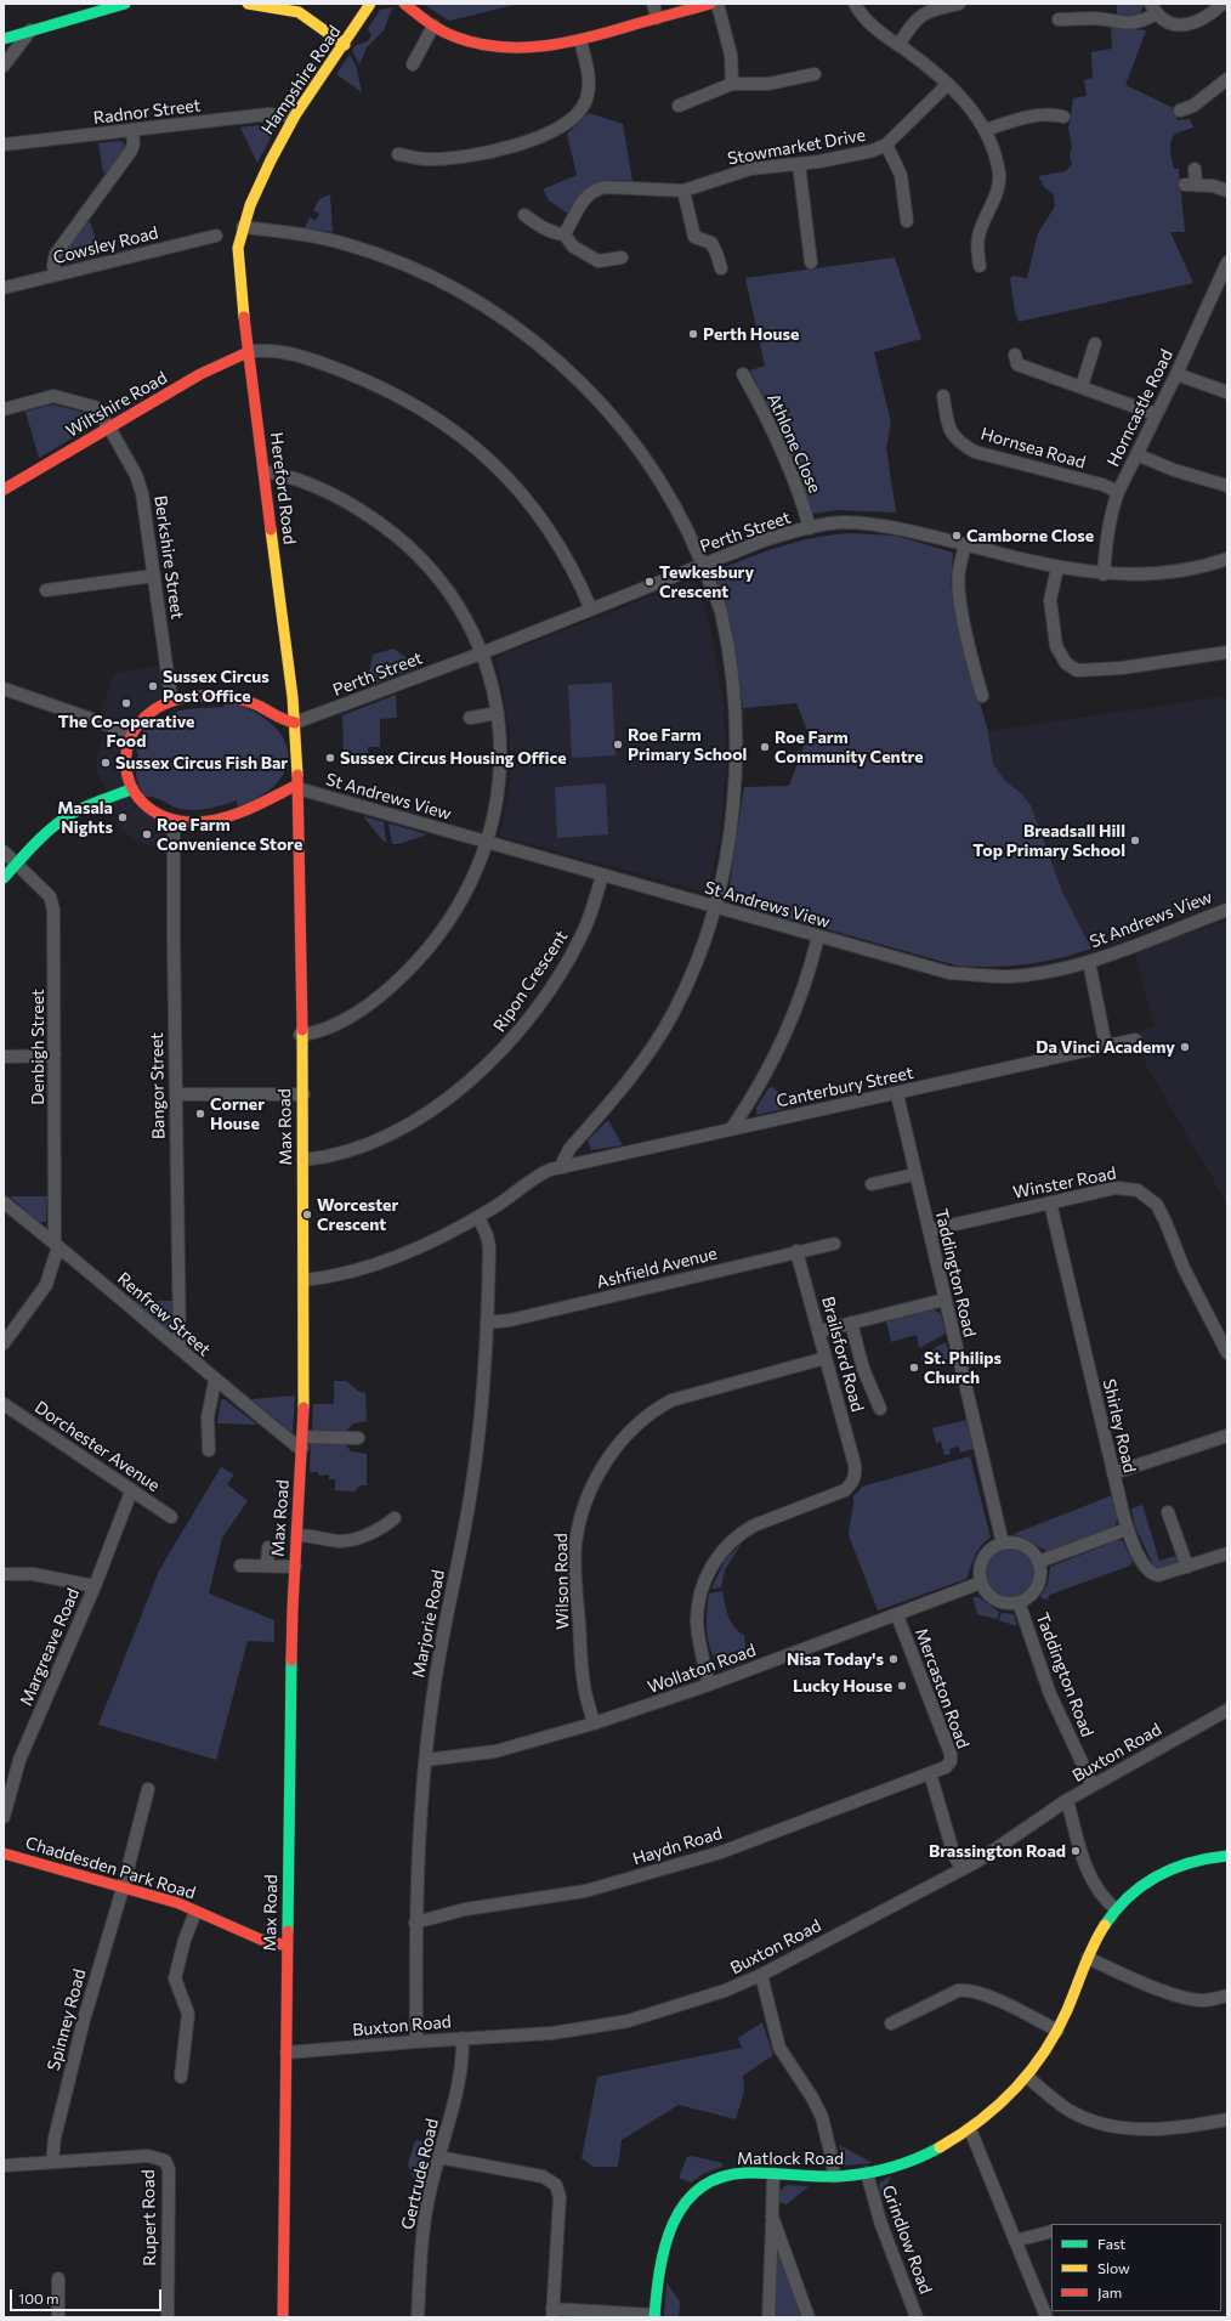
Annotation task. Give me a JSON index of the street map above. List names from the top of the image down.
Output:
{
  "streets": {
    "street": [
      "Hampshire Road",
      "Radnor Street",
      "Stowmarket Drive",
      "Cowsley Road",
      "Wiltshire Road",
      "Horncastle Road",
      "Athlone Close",
      "Hornsea Road",
      "Hereford Road",
      "Perth Street",
      "Berkshire Street",
      "St Andrews View",
      "Ripon Crescent",
      "Denbigh Street",
      "Bangor Street",
      "Canterbury Street",
      "Max Road",
      "Winster Road",
      "Ashfield Avenue",
      "Taddington Road",
      "Renfrew Street",
      "Brailsford Road",
      "Shirley Road",
      "Dorchester Avenue",
      "Wilson Road",
      "Marjorie Road",
      "Margreave Road",
      "Wollaton Road",
      "Mercaston Road",
      "Buxton Road",
      "Haydn Road",
      "Chaddesden Park Road",
      "Spinney Road",
      "Matlock Road",
      "Gertrude Road",
      "Rupert Road",
      "Grindlow Road"
    ]
  },
  "crossings": [
    ["Hampshire Road", "Radnor Street"],
    ["Hampshire Road", "Hereford Road"],
    ["Wiltshire Road", "Hereford Road"],
    ["Wiltshire Road", "Berkshire Street"],
    ["Horncastle Road", "Hornsea Road"],
    ["Horncastle Road", "Perth Street"],
    ["Athlone Close", "Perth Street"],
    ["Hereford Road", "Perth Street"],
    ["Hereford Road", "Berkshire Street"],
    ["Hereford Road", "St Andrews View"],
    ["Hereford Road", "Bangor Street"],
    ["Hereford Road", "Max Road"],
    ["Perth Street", "Berkshire Street"],
    ["Perth Street", "St Andrews View"],
    ["Perth Street", "Bangor Street"],
    ["Perth Street", "Max Road"],
    ["Berkshire Street", "St Andrews View"],
    ["Berkshire Street", "Bangor Street"],
    ["Berkshire Street", "Max Road"],
    ["St Andrews View", "Ripon Crescent"],
    ["St Andrews View", "Bangor Street"],
    ["St Andrews View", "Max Road"],
    ["Ripon Crescent", "Max Road"],
    ["Denbigh Street", "Renfrew Street"],
    ["Bangor Street", "Max Road"],
    ["Bangor Street", "Renfrew Street"],
    ["Canterbury Street", "Taddington Road"],
    ["Max Road", "Renfrew Street"],
    ["Max Road", "Buxton Road"],
    ["Max Road", "Chaddesden Park Road"],
    ["Winster Road", "Taddington Road"],
    ["Winster Road", "Shirley Road"],
    ["Ashfield Avenue", "Brailsford Road"],
    ["Ashfield Avenue", "Marjorie Road"],
    ["Taddington Road", "Wollaton Road"],
    ["Taddington Road", "Buxton Road"],
    ["Brailsford Road", "Wilson Road"],
    ["Brailsford Road", "Wollaton Road"],
    ["Dorchester Avenue", "Margreave Road"],
    ["Wilson Road", "Wollaton Road"],
    ["Marjorie Road", "Wollaton Road"],
    ["Marjorie Road", "Buxton Road"],
    ["Marjorie Road", "Haydn Road"],
    ["Wollaton Road", "Mercaston Road"],
    ["Mercaston Road", "Haydn Road"],
    ["Buxton Road", "Gertrude Road"],
    ["Chaddesden Park Road", "Spinney Road"],
    ["Spinney Road", "Rupert Road"],
    ["Matlock Road", "Grindlow Road"]
  ],
  "places": [
    "Perth House",
    "Camborne Close",
    "Tewkesbury Crescent",
    "Sussex Circus Post Office",
    "The Co-operative Food",
    "Roe Farm Primary School",
    "Roe Farm Community Centre",
    "Sussex Circus Housing Office",
    "Sussex Circus Fish Bar",
    "Masala Nights",
    "Roe Farm Convenience Store",
    "Breadsall Hill Top Primary School",
    "Da Vinci Academy",
    "Corner House",
    "Worcester Crescent",
    "St. Philips Church",
    "Nisa Today's",
    "Lucky House",
    "Brassington Road"
  ],
  "legend": ["Fast", "Slow", "Jam"],
  "scale_bar": "100 m"
}
